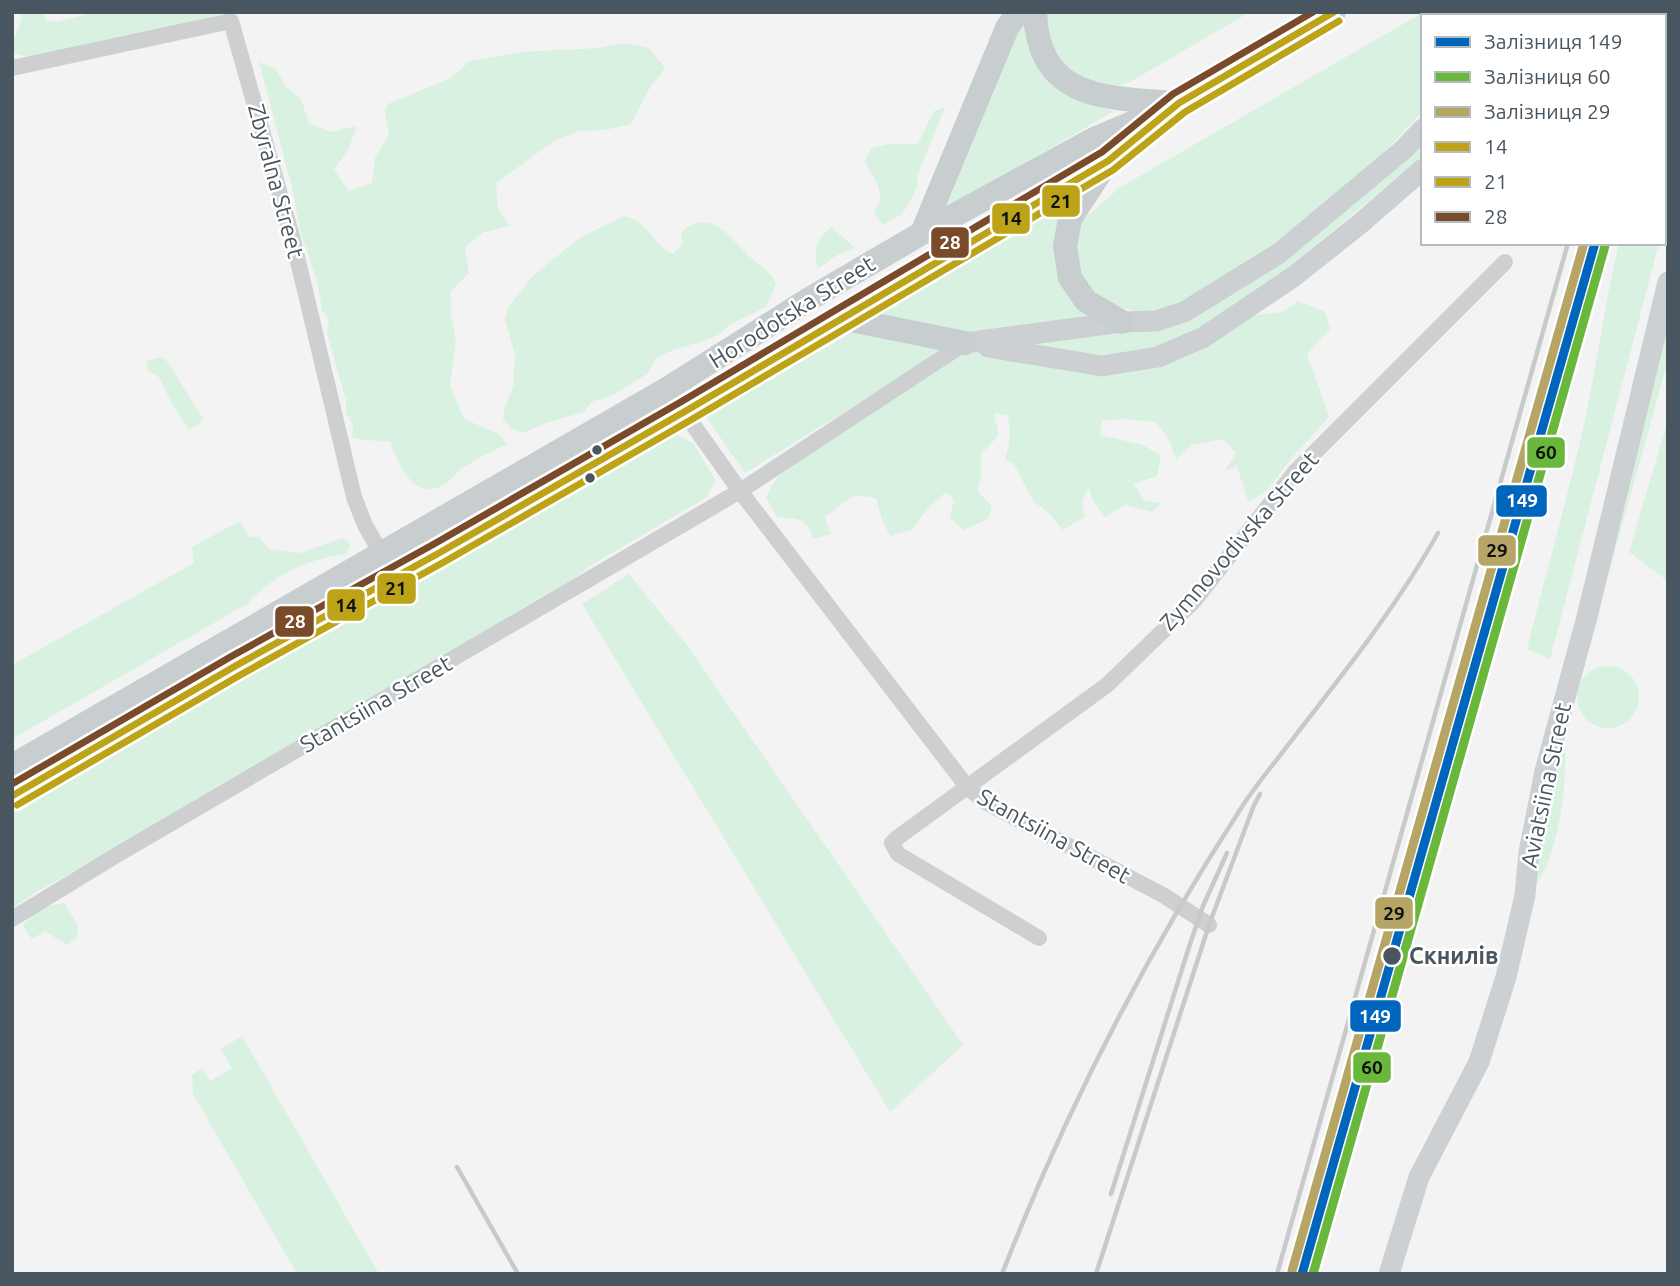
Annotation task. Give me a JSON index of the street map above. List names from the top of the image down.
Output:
{
  "streets": {
    "main road": ["Horodotska Street"],
    "street": [
      "Zbyralna Street",
      "Zymnovodivska Street",
      "Stantsiina Street",
      "Aviatsiina Street"
    ]
  },
  "crossings": [
    ["Zbyralna Street", "Horodotska Street"],
    ["Horodotska Street", "Stantsiina Street"],
    ["Zymnovodivska Street", "Stantsiina Street"]
  ],
  "places": ["Скнилів"],
  "lines": [
    "transit line 14",
    "transit line 28",
    "transit line 21",
    "rail line 149",
    "rail line 29",
    "rail line 60"
  ],
  "legend": [
    "Залізниця 149",
    "Залізниця 60",
    "Залізниця 29",
    "14",
    "21",
    "28"
  ]
}
